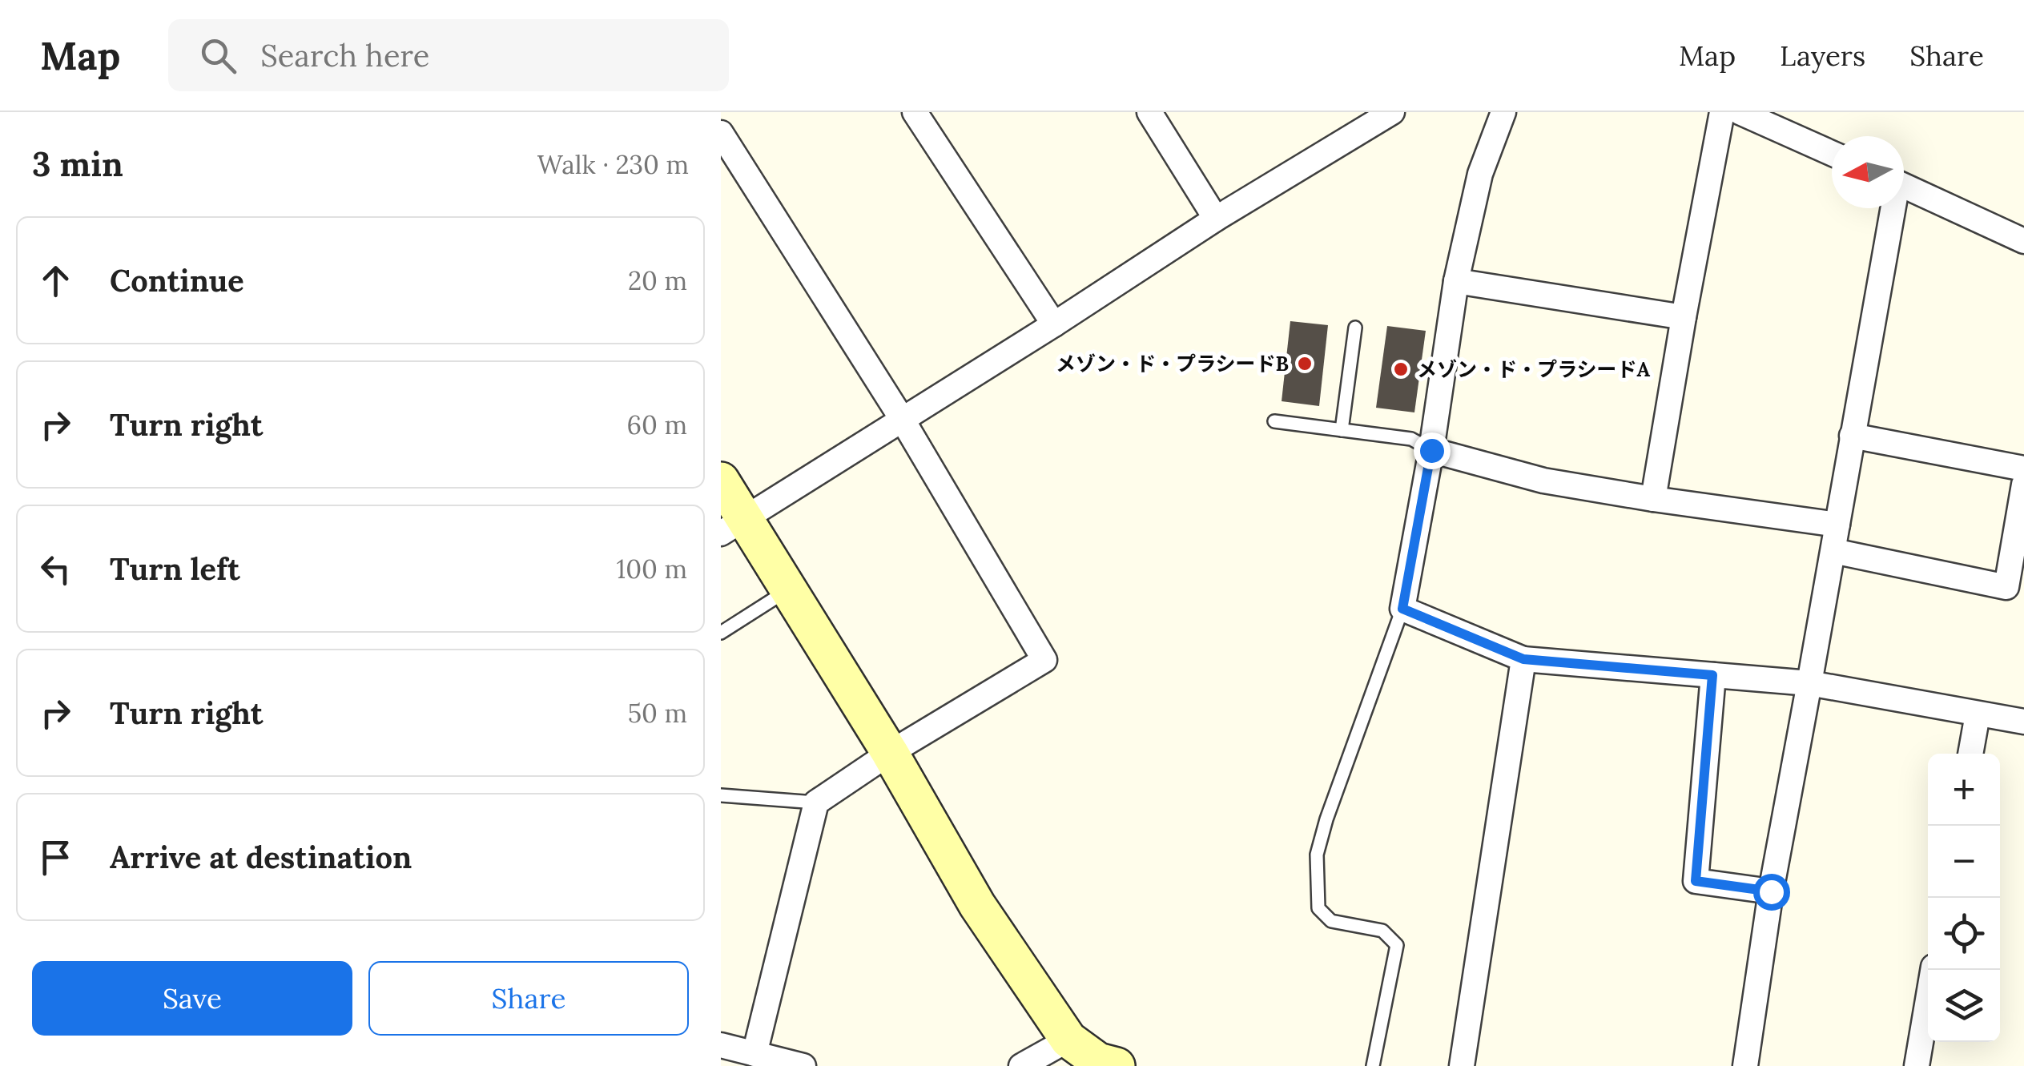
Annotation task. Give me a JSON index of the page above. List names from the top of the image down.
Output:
{
  "places": ["メゾン・ド・プラシードB", "メゾン・ド・プラシードA"],
  "north": "left",
  "page": {
    "header": "Map",
    "search": "Search here",
    "nav": ["Map", "Layers", "Share"],
    "heading": ["3 min", "Walk · 230 m"],
    "list": [
      ["Continue", "20 m"],
      ["Turn right", "60 m"],
      ["Turn left", "100 m"],
      ["Turn right", "50 m"],
      "Arrive at destination"
    ],
    "map_buttons": ["+", "−"],
    "buttons": ["Save", "Share"]
  }
}
